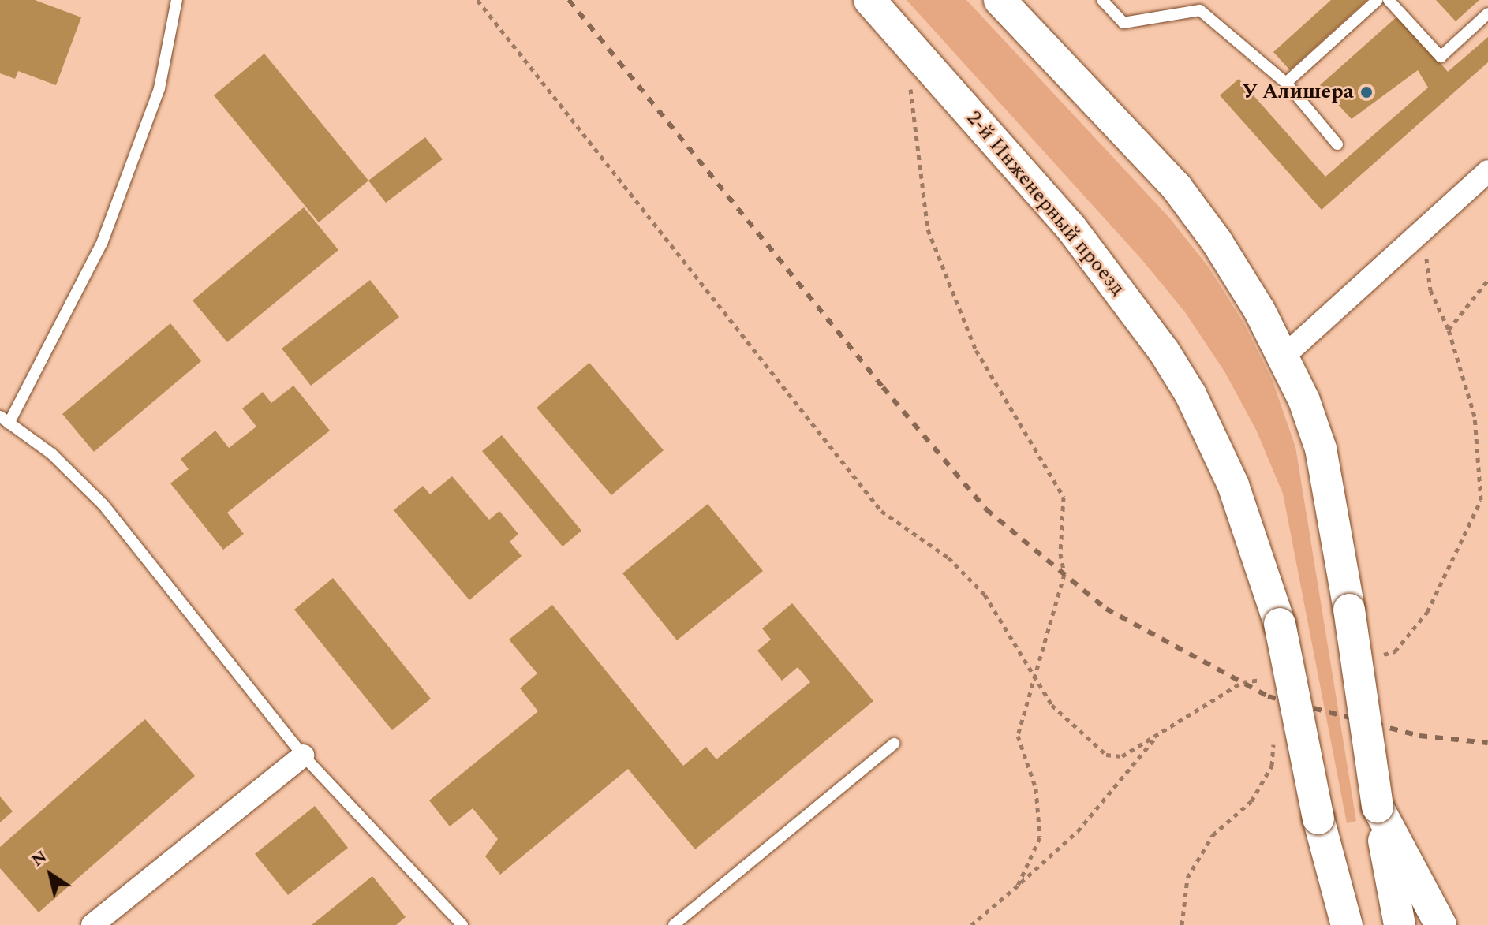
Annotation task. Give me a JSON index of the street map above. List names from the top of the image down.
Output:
{
  "streets": {
    "main road": ["2-й Инженерный проезд"]
  },
  "places": ["У Алишера"],
  "north": "top left"
}
